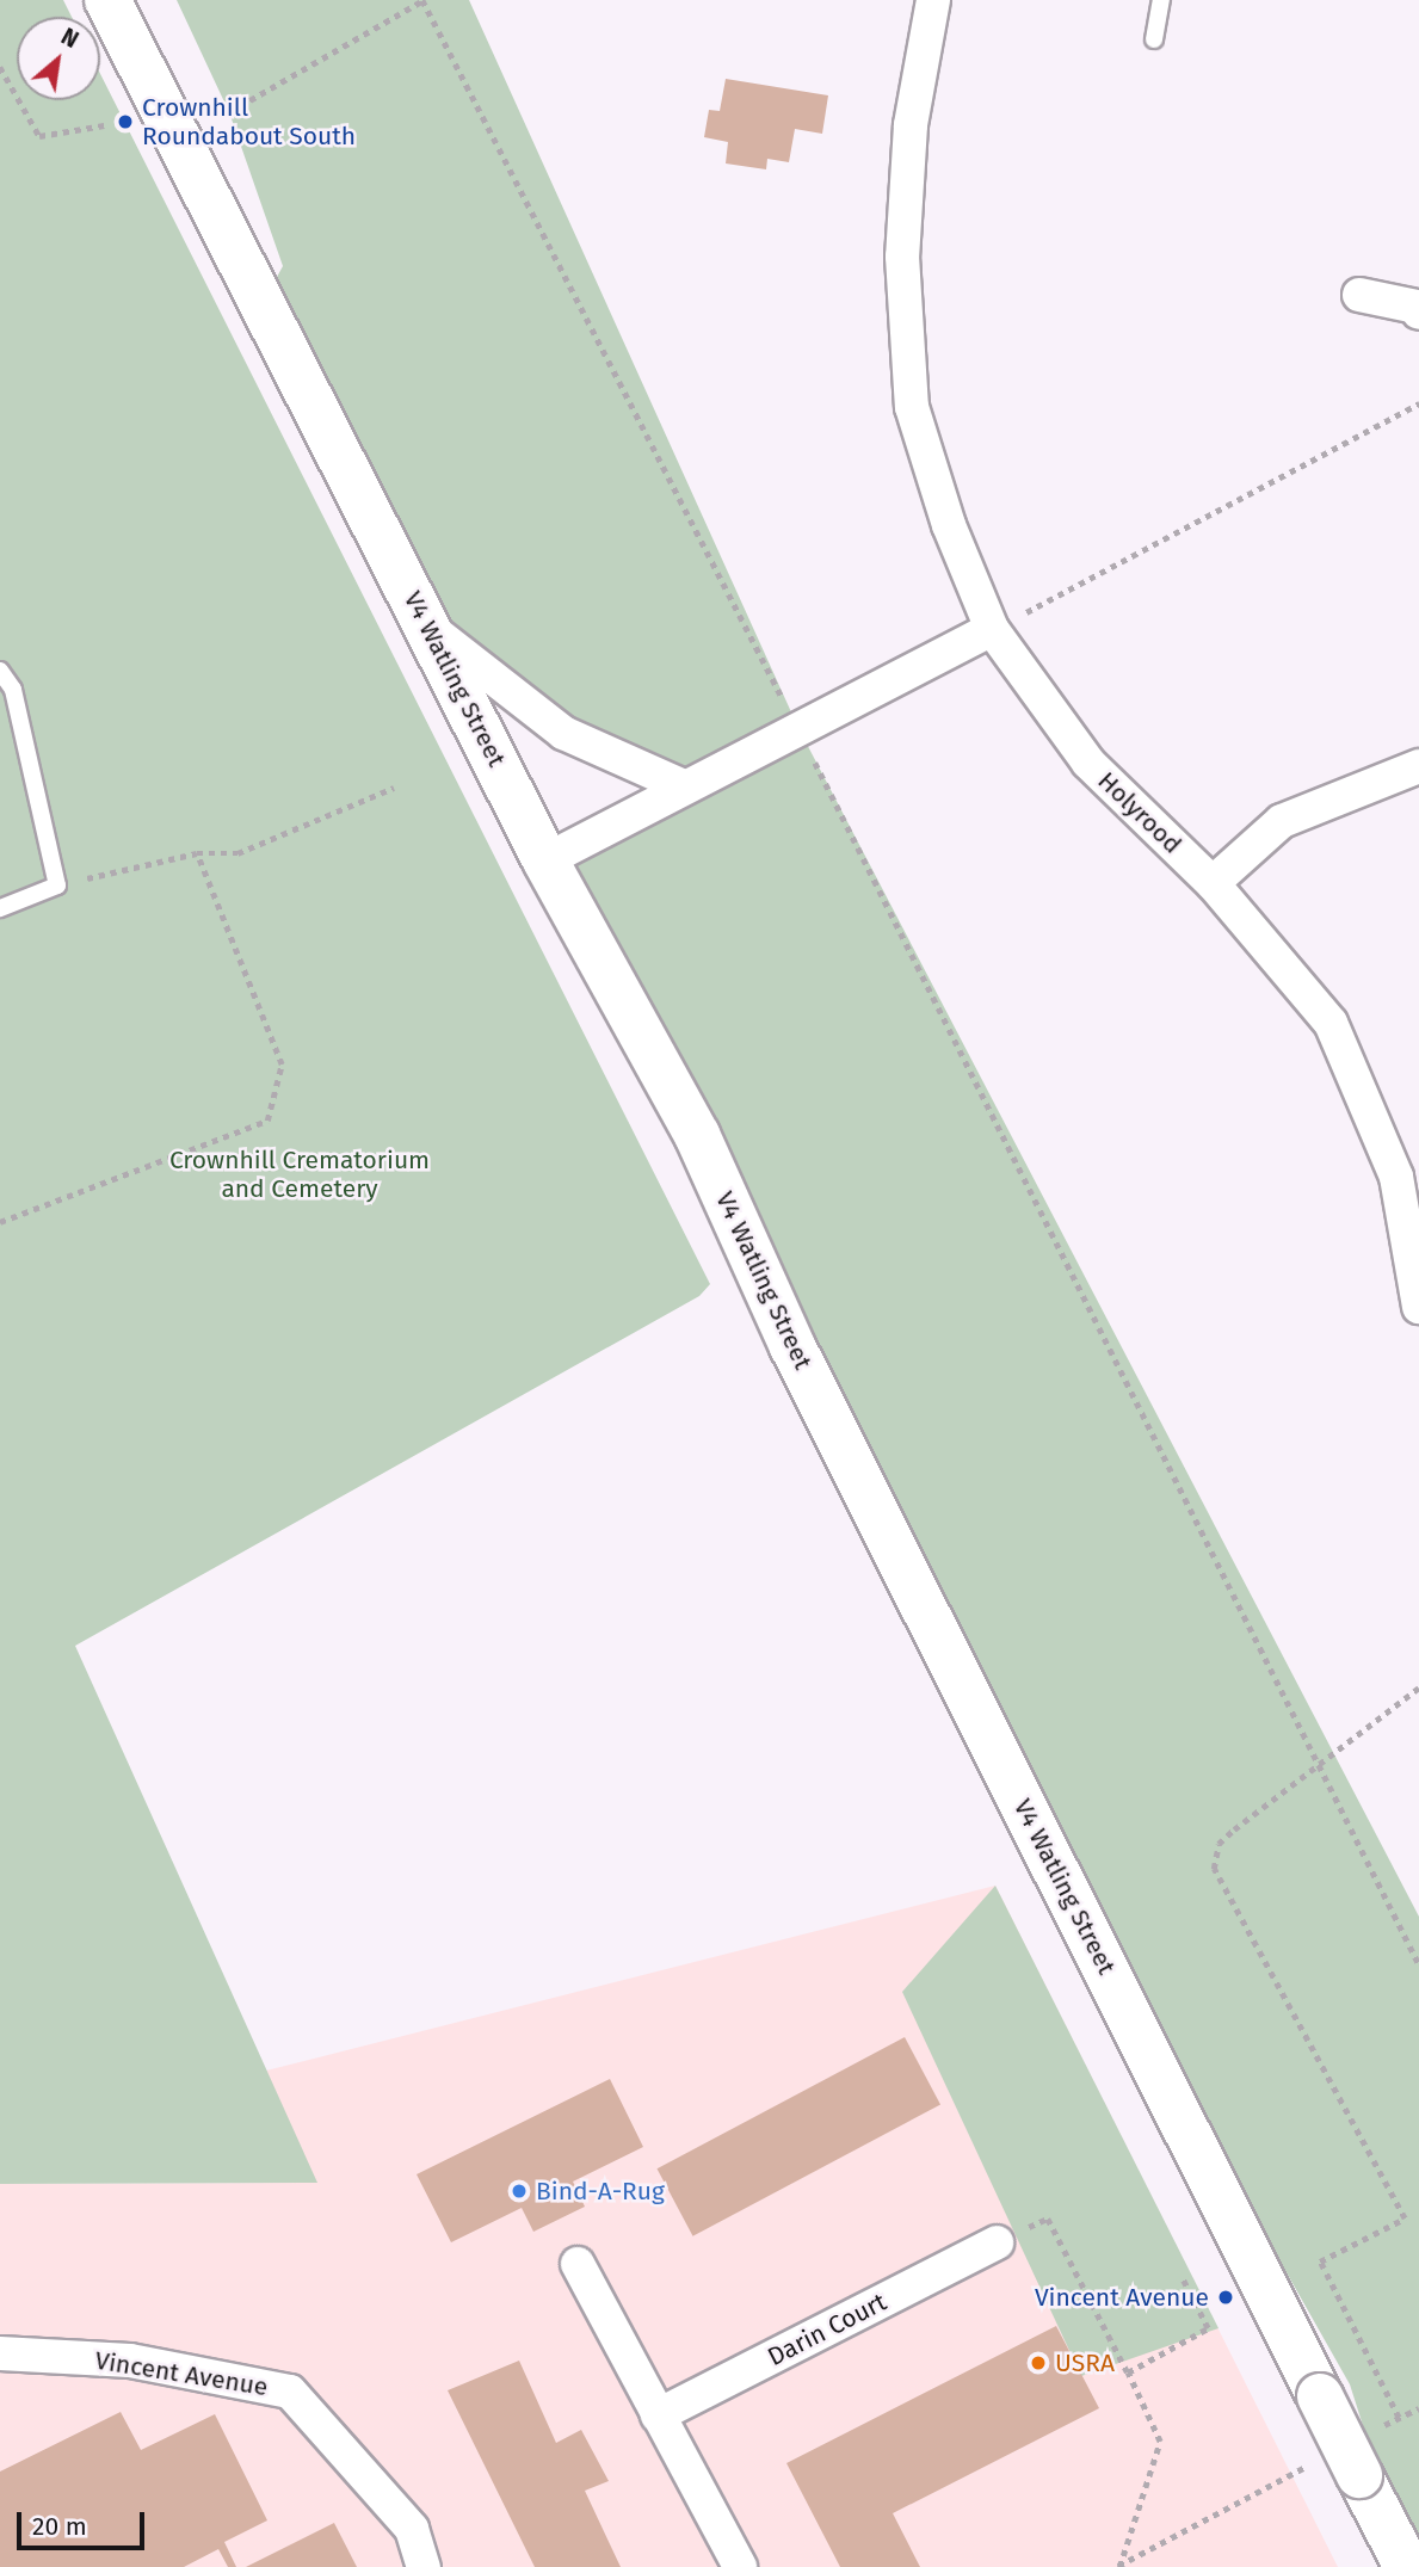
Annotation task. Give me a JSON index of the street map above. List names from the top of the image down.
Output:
{
  "streets": {
    "street": [
      "V4 Watling Street",
      "Holyrood",
      "Darin Court",
      "Vincent Avenue"
    ]
  },
  "parks": ["Crownhill Crematorium and Cemetery"],
  "places": [
    "Crownhill Roundabout South",
    "Bind-A-Rug",
    "Vincent Avenue",
    "USRA"
  ],
  "scale_bar": "20 m",
  "north": "top right"
}
